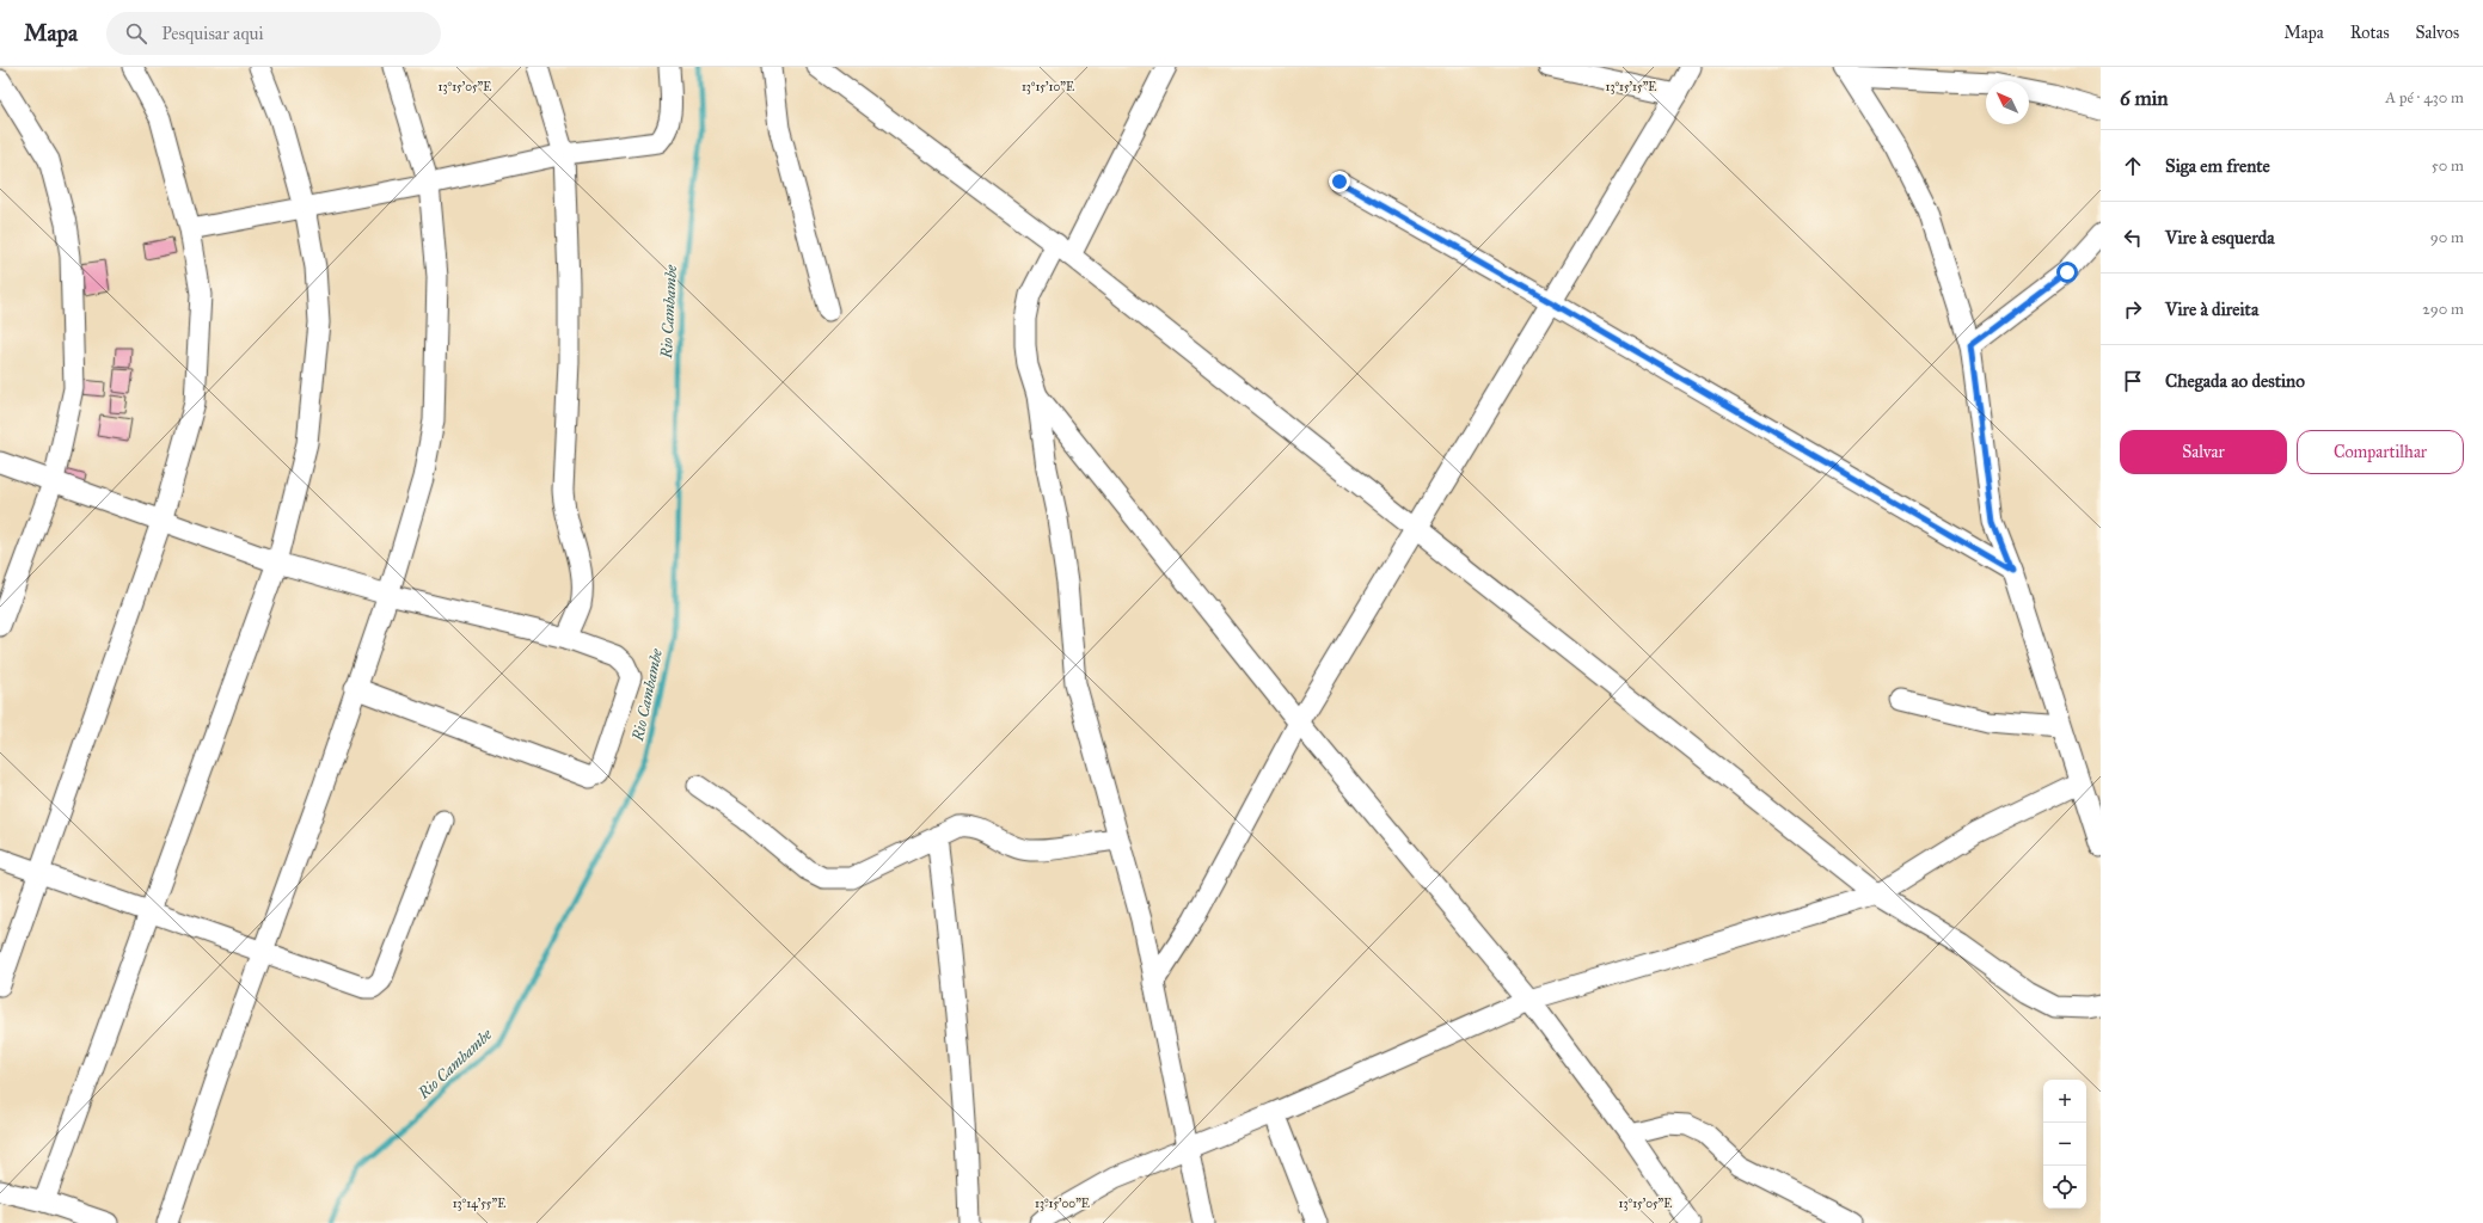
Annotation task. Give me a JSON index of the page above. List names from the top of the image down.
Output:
{
  "water": ["Rio Cambambe"],
  "north": "top left",
  "page": {
    "header": "Mapa",
    "search": "Pesquisar aqui",
    "nav": ["Mapa", "Rotas", "Salvos"],
    "heading": ["6 min", "A pé · 430 m"],
    "list": [
      ["Siga em frente", "50 m"],
      ["Vire à esquerda", "90 m"],
      ["Vire à direita", "290 m"],
      "Chegada ao destino"
    ],
    "buttons": ["Salvar", "Compartilhar"],
    "map_buttons": ["+", "−"]
  },
  "coordinates": [
    "13°15'05\"E",
    "13°15'10\"E",
    "13°15'15\"E",
    "13°14'55\"E",
    "13°15'00\"E"
  ]
}
